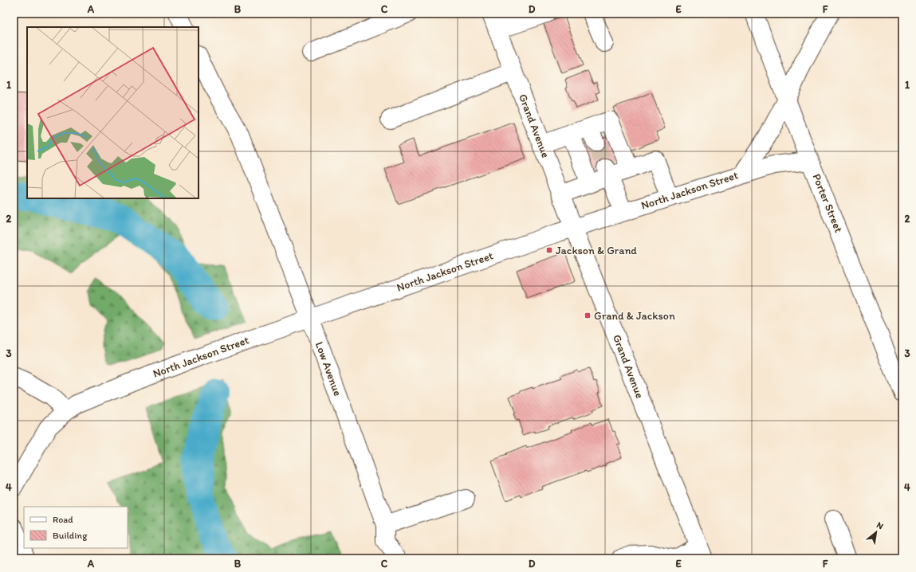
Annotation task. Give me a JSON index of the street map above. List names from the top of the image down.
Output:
{
  "streets": {
    "street": [
      "Grand Avenue",
      "North Jackson Street",
      "Porter Street",
      "Low Avenue"
    ]
  },
  "crossings": [
    ["Grand Avenue", "North Jackson Street"],
    ["North Jackson Street", "Porter Street"],
    ["North Jackson Street", "Low Avenue"]
  ],
  "places": {
    "transit": ["Jackson & Grand", "Grand & Jackson"]
  },
  "legend": ["Road", "Building"],
  "north": "top right",
  "grid": {
    "columns": [
      "A",
      "B",
      "C",
      "D",
      "E",
      "F"
    ],
    "rows": [
      "1",
      "2",
      "3",
      "4"
    ]
  }
}
